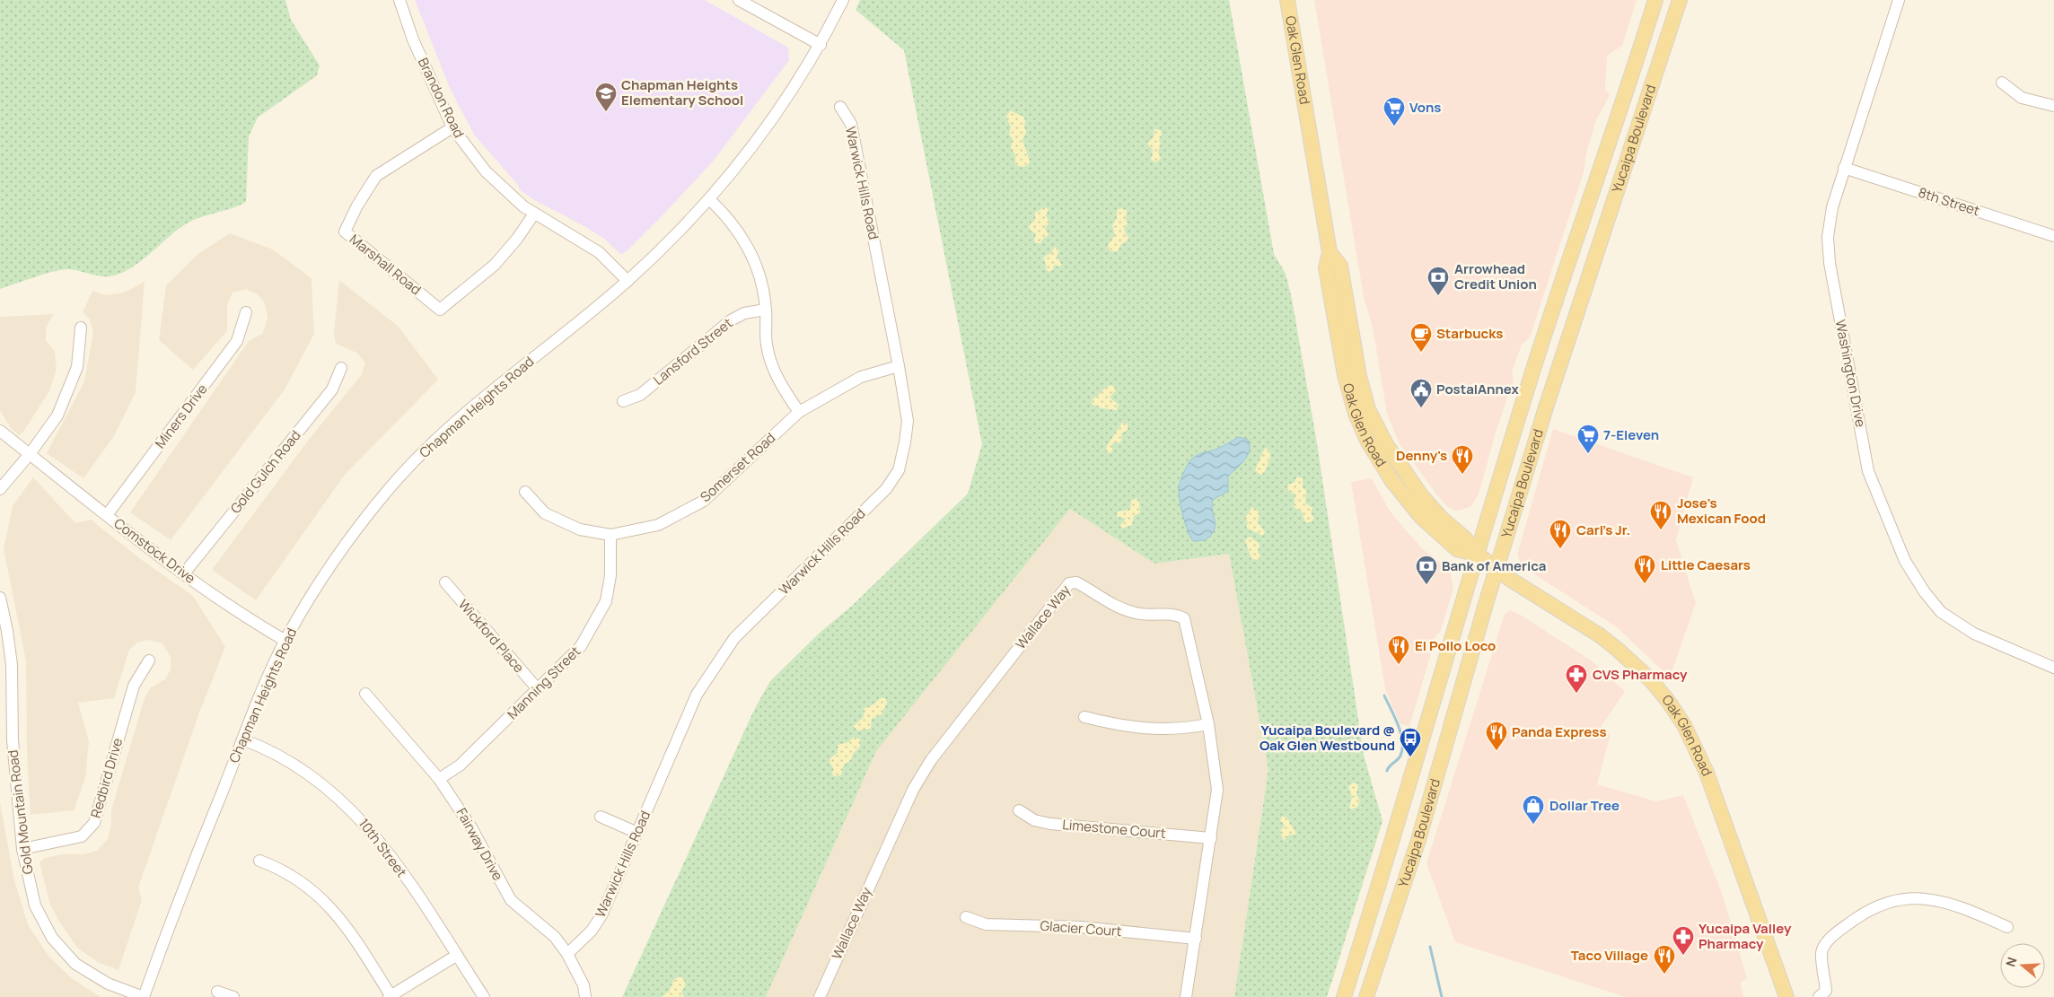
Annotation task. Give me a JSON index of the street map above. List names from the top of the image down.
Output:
{
  "streets": {
    "main road": ["Oak Glen Road", "Yucaipa Boulevard"],
    "street": [
      "Brandon Road",
      "Warwick Hills Road",
      "8th Street",
      "Marshall Road",
      "Lansford Street",
      "Washington Drive",
      "Chapman Heights Road",
      "Miners Drive",
      "Somerset Road",
      "Gold Gulch Road",
      "Comstock Drive",
      "Wallace Way",
      "Wickford Place",
      "Manning Street",
      "Redbird Drive",
      "Gold Mountain Road",
      "Limestone Court",
      "Fairway Drive",
      "10th Street",
      "Glacier Court"
    ]
  },
  "crossings": [
    ["Oak Glen Road", "Yucaipa Boulevard"],
    ["Brandon Road", "Marshall Road"],
    ["Brandon Road", "Chapman Heights Road"],
    ["Warwick Hills Road", "Somerset Road"],
    ["Warwick Hills Road", "Fairway Drive"],
    ["8th Street", "Washington Drive"],
    ["Chapman Heights Road", "Comstock Drive"],
    ["Chapman Heights Road", "Gold Mountain Road"],
    ["Chapman Heights Road", "10th Street"],
    ["Miners Drive", "Comstock Drive"],
    ["Somerset Road", "Manning Street"],
    ["Gold Gulch Road", "Comstock Drive"],
    ["Wallace Way", "Limestone Court"],
    ["Wallace Way", "Glacier Court"],
    ["Wickford Place", "Manning Street"],
    ["Manning Street", "Fairway Drive"],
    ["Redbird Drive", "Gold Mountain Road"]
  ],
  "places": {
    "school or university": ["Chapman Heights Elementary School"],
    "supermarket": ["Vons", "7-Eleven"],
    "bank": ["Arrowhead Credit Union", "Bank of America"],
    "cafe": ["Starbucks"],
    "public building": ["PostalAnnex"],
    "restaurant": [
      "Denny's",
      "Jose's Mexican Food",
      "Carl's Jr.",
      "Little Caesars",
      "El Pollo Loco",
      "Panda Express",
      "Taco Village"
    ],
    "pharmacy": ["CVS Pharmacy", "Yucaipa Valley Pharmacy"],
    "bus stop": ["Yucaipa Boulevard @ Oak Glen Westbound"],
    "shop": ["Dollar Tree"]
  },
  "north": "left"
}
